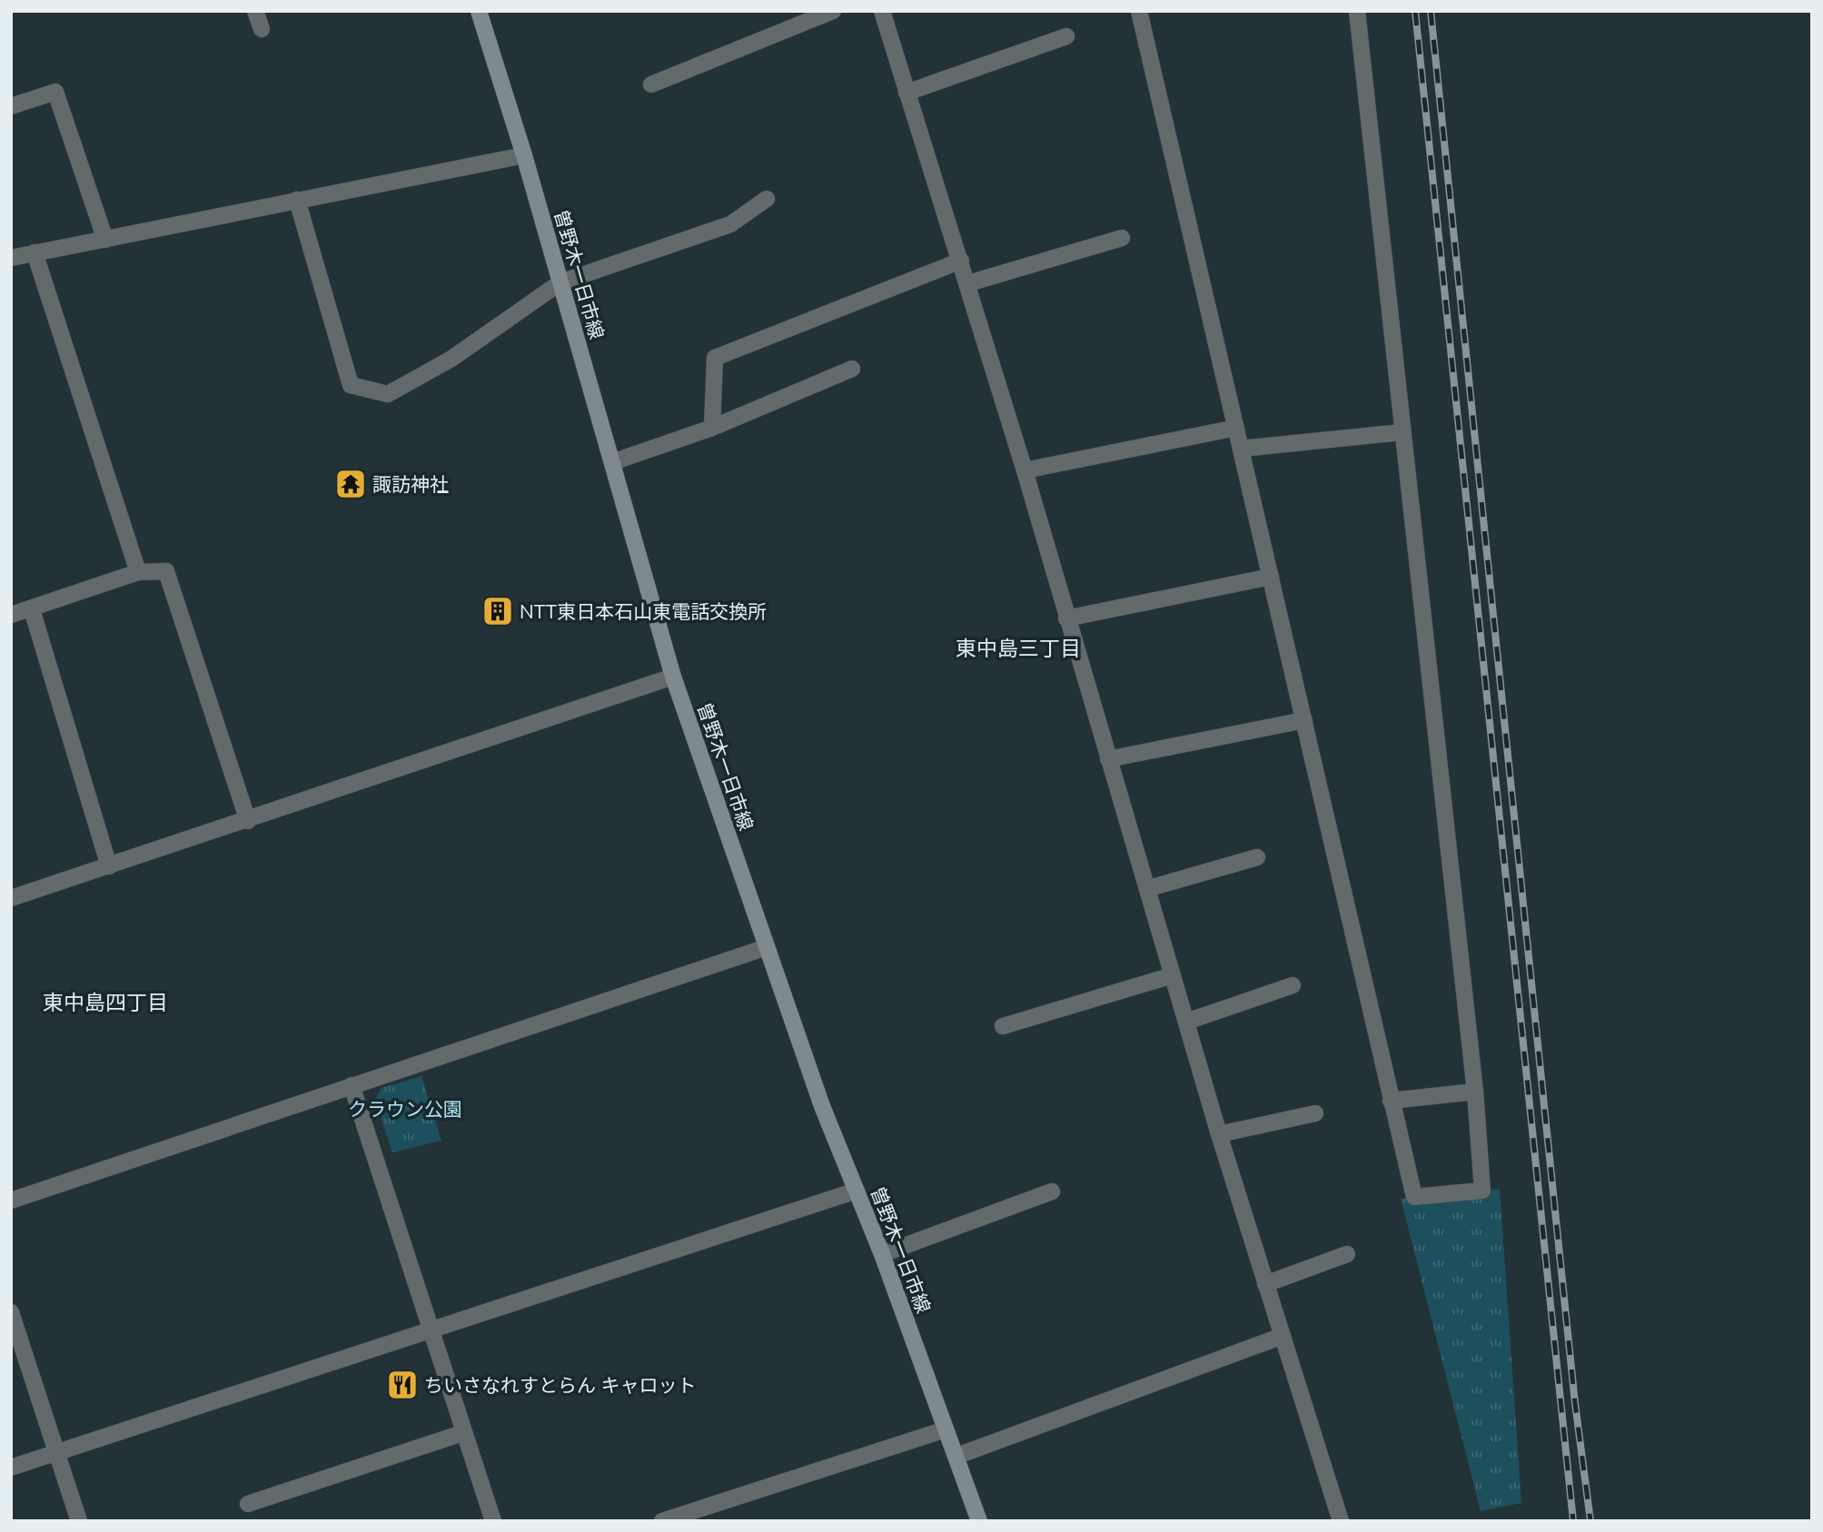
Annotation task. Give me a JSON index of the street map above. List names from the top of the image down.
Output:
{
  "streets": {
    "main road": ["曽野木一日市線"]
  },
  "districts": ["東中島三丁目", "東中島四丁目"],
  "parks": ["クラウン公園"],
  "places": {
    "temple": ["諏訪神社"],
    "building": ["NTT東日本石山東電話交換所"],
    "restaurant": ["ちいさなれすとらん キャロット"]
  }
}
